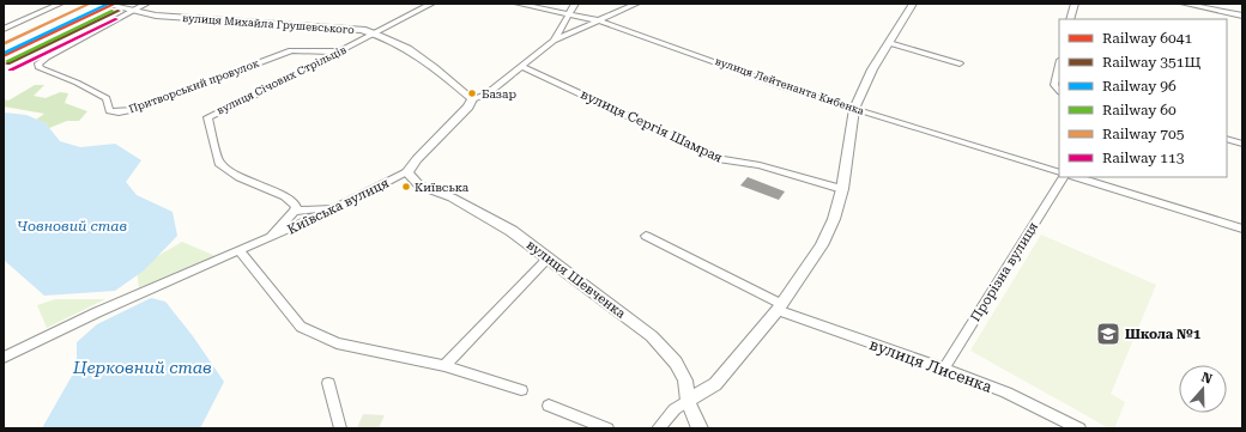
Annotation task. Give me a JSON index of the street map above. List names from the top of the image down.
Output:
{
  "streets": {
    "street": [
      "вулиця Михайла Грушевського",
      "вулиця Січових Стрільців",
      "Притворський провулок",
      "вулиця Лейтенанта Кибенка",
      "вулиця Сергія Шамрая",
      "Київська вулиця",
      "Прорізна вулиця",
      "вулиця Шевченка",
      "вулиця Лисенка"
    ]
  },
  "crossings": [
    ["вулиця Михайла Грушевського", "вулиця Січових Стрільців"],
    ["вулиця Михайла Грушевського", "Притворський провулок"],
    ["вулиця Михайла Грушевського", "Київська вулиця"],
    ["вулиця Січових Стрільців", "Притворський провулок"],
    ["вулиця Лейтенанта Кибенка", "Київська вулиця"],
    ["вулиця Сергія Шамрая", "Київська вулиця"],
    ["Київська вулиця", "вулиця Шевченка"],
    ["Прорізна вулиця", "вулиця Лисенка"]
  ],
  "water": ["Човновий став", "Церковний став"],
  "places": {
    "other": ["Базар", "Київська"],
    "school or university": ["Школа №1"]
  },
  "lines": [
    "rail line 6041",
    "rail line 96",
    "rail line 705",
    "rail line 351Щ",
    "rail line 60",
    "rail line 113"
  ],
  "legend": [
    "Railway 6041",
    "Railway 351Щ",
    "Railway 96",
    "Railway 60",
    "Railway 705",
    "Railway 113"
  ],
  "north": "top"
}
